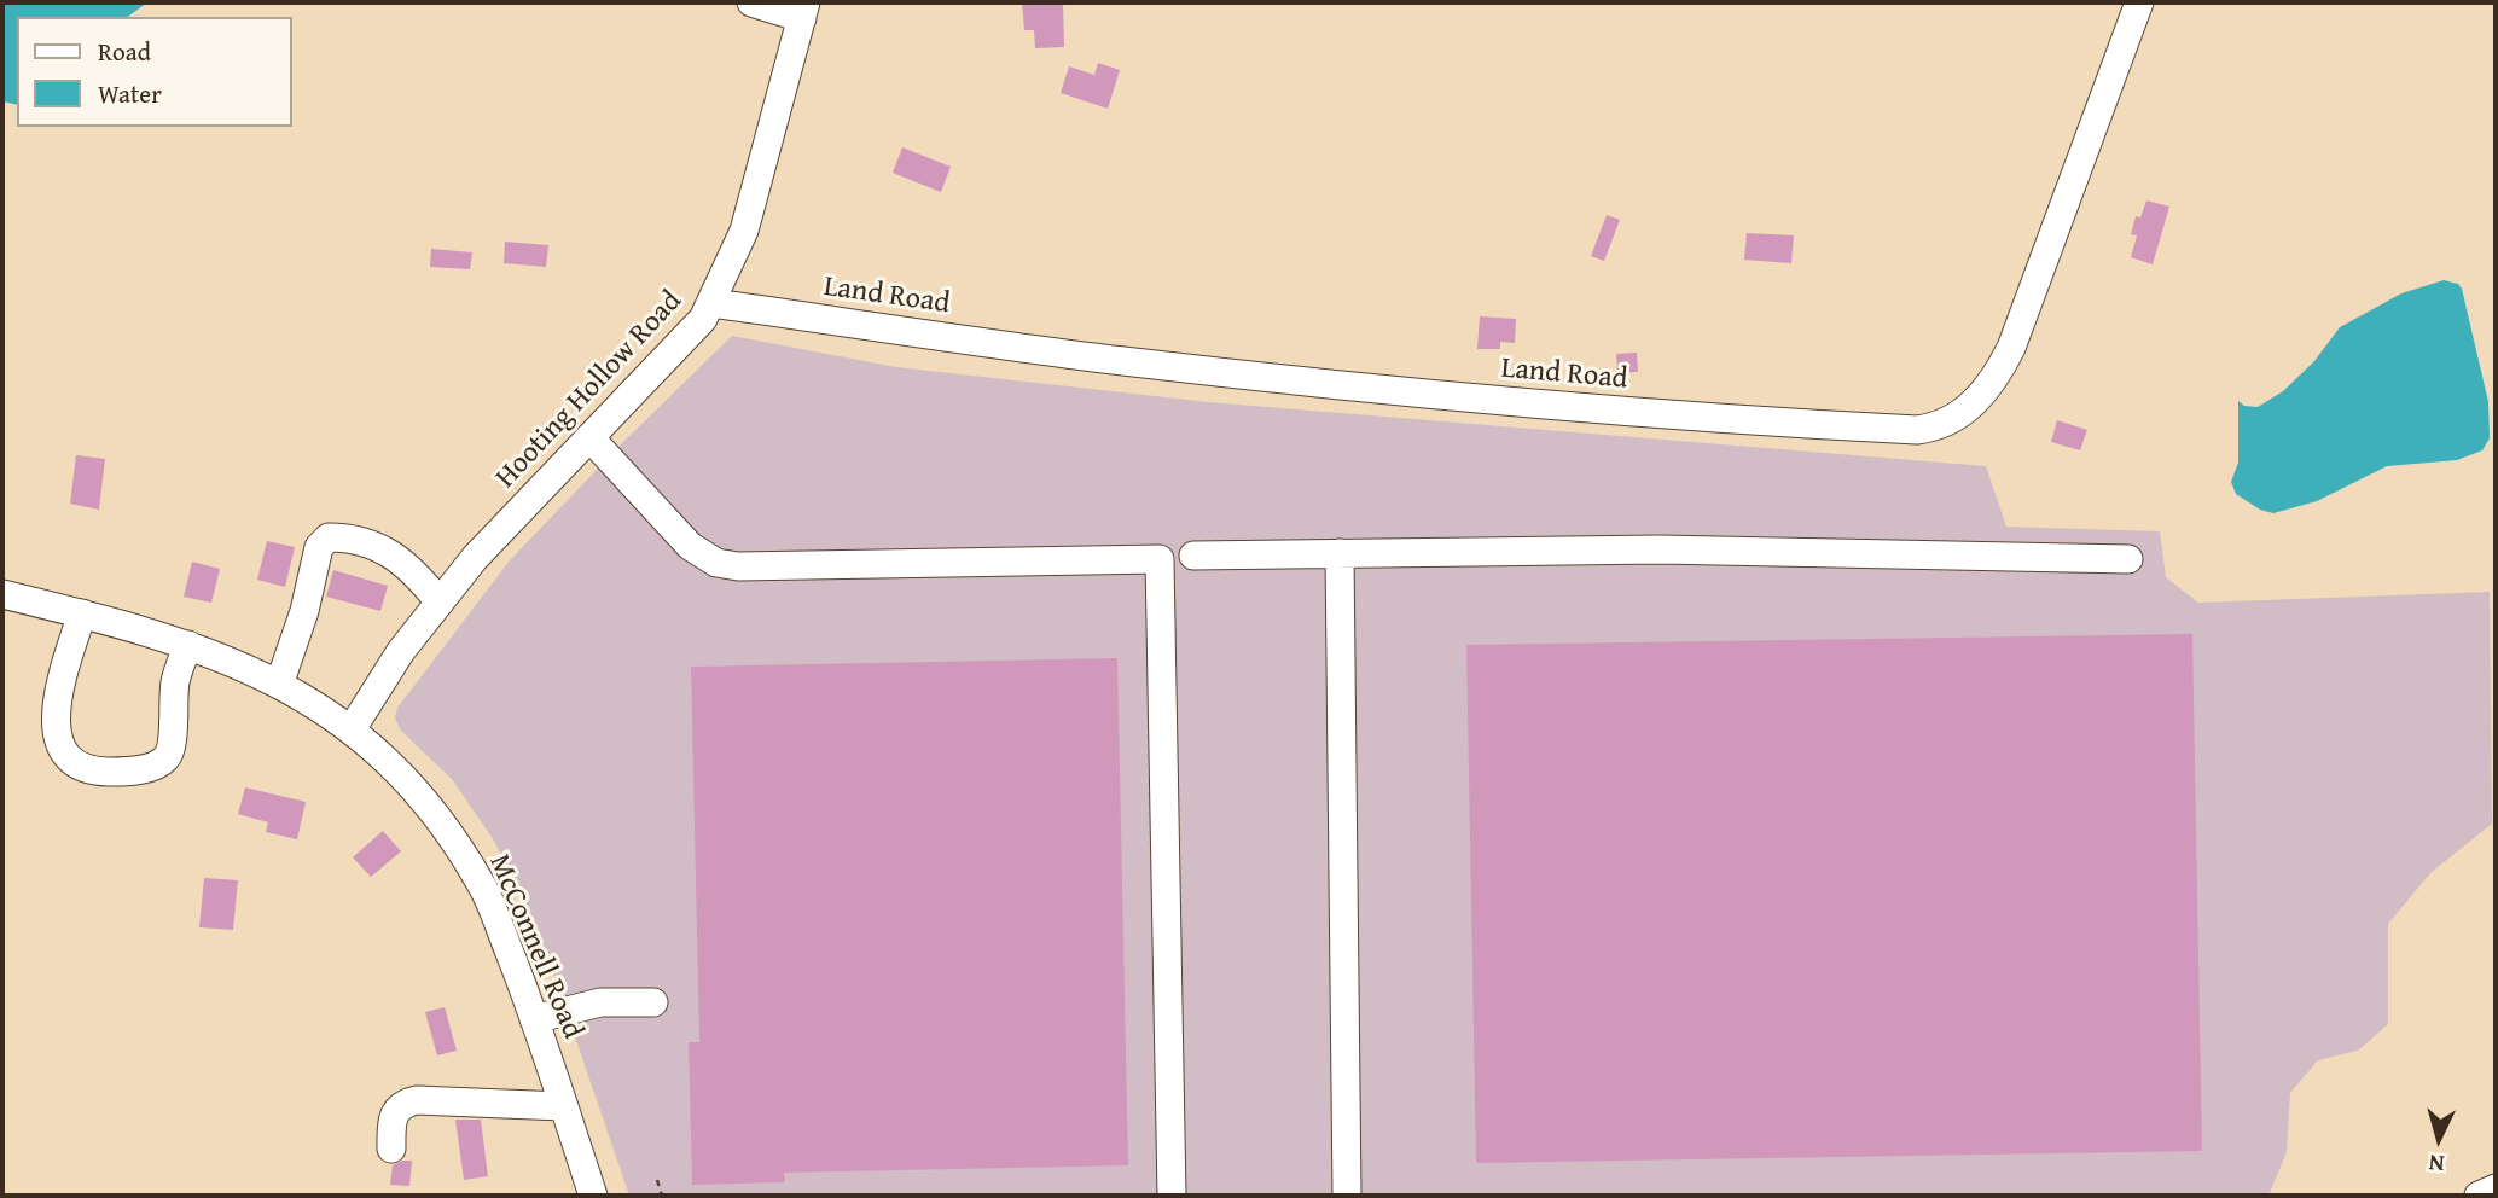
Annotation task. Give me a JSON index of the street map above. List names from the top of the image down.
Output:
{
  "streets": {
    "street": ["Land Road", "Hooting Hollow Road", "McConnell Road"]
  },
  "crossings": [
    ["Land Road", "Hooting Hollow Road"],
    ["Hooting Hollow Road", "McConnell Road"]
  ],
  "legend": ["Road", "Water"],
  "north": "bottom"
}
